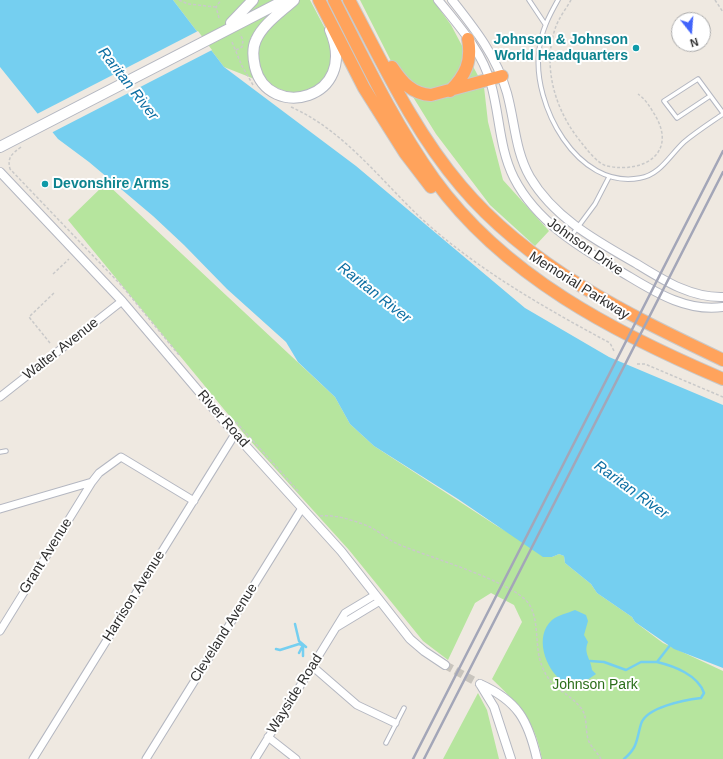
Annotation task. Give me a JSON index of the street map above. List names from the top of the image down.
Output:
{
  "streets": {
    "highway": ["Memorial Parkway"],
    "street": [
      "Johnson Drive",
      "Walter Avenue",
      "River Road",
      "Grant Avenue",
      "Harrison Avenue",
      "Cleveland Avenue",
      "Wayside Road"
    ]
  },
  "crossings": [
    ["Walter Avenue", "River Road"],
    ["River Road", "Harrison Avenue"],
    ["River Road", "Cleveland Avenue"],
    ["River Road", "Wayside Road"]
  ],
  "water": ["Raritan River"],
  "parks": ["Johnson Park"],
  "places": ["Johnson & Johnson World Headquarters", "Devonshire Arms"],
  "north": "bottom"
}
